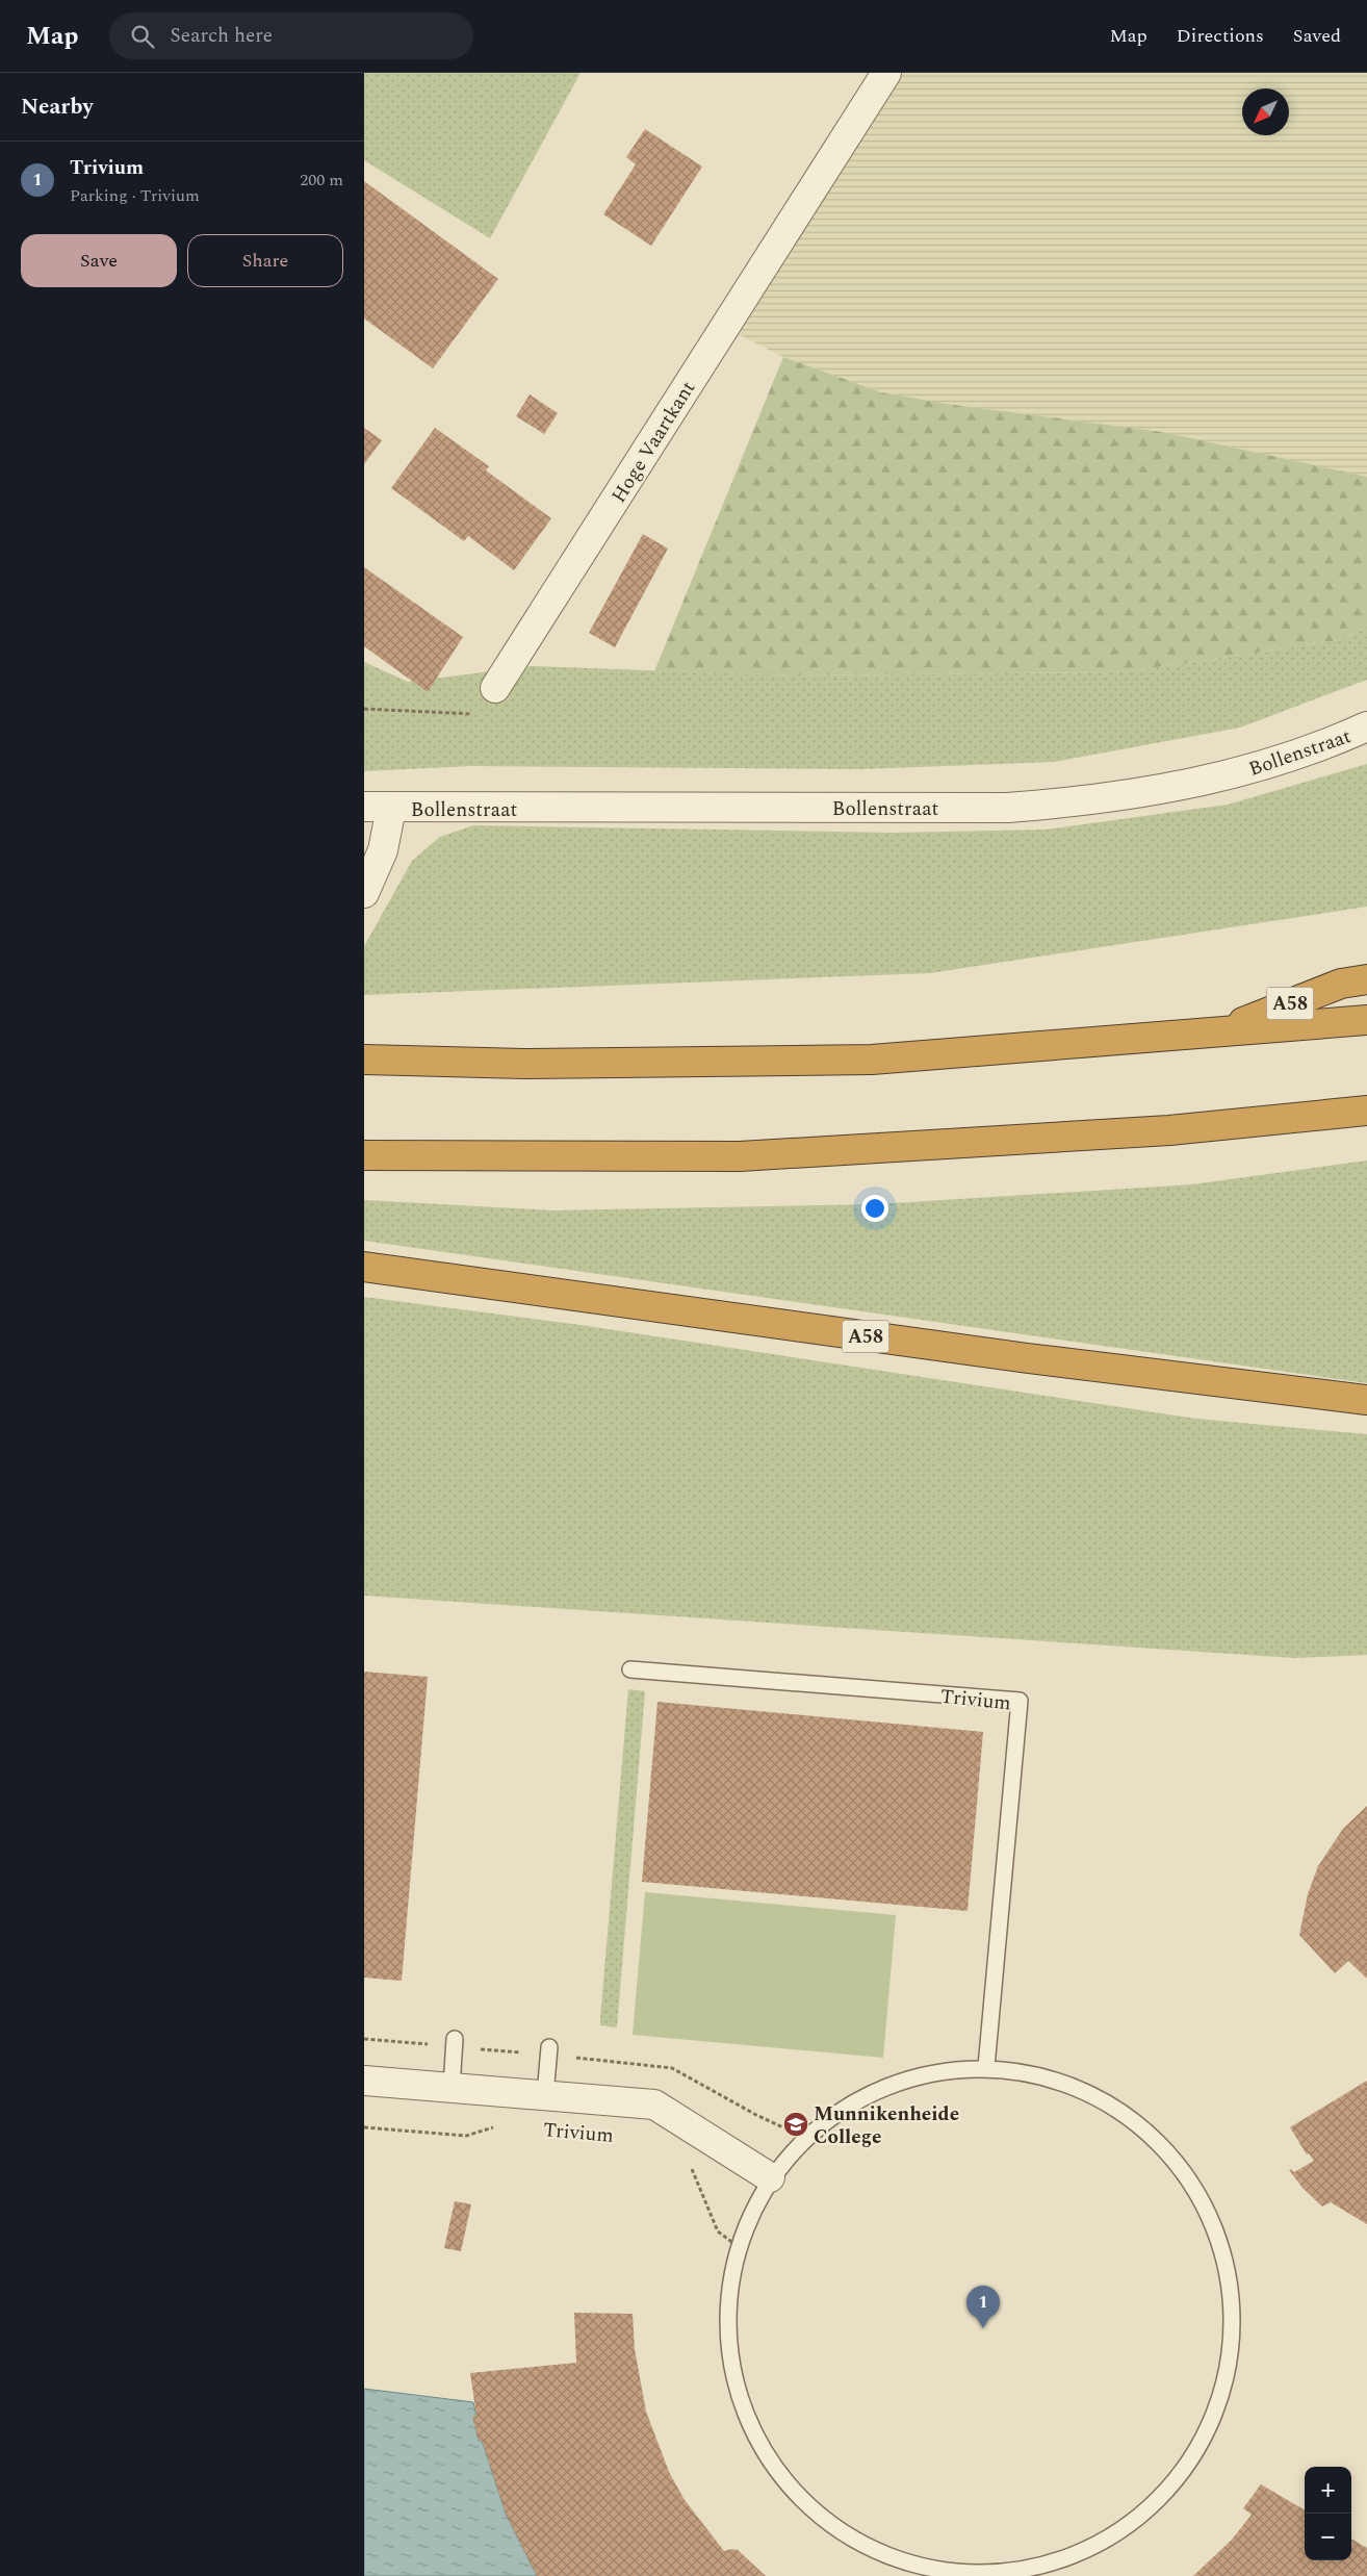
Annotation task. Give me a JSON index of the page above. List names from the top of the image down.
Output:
{
  "streets": {
    "highway": ["A58"],
    "street": ["Hoge Vaartkant", "Bollenstraat", "Trivium"]
  },
  "places": {
    "school or university": ["Munnikenheide College"]
  },
  "north": "bottom left",
  "page": {
    "header": "Map",
    "search": "Search here",
    "nav": ["Map", "Directions", "Saved"],
    "heading": "Nearby",
    "list": [
      {
        "mark": "1",
        "name": "Trivium",
        "note": "Parking · Trivium",
        "value": "200 m"
      }
    ],
    "buttons": ["Save", "Share"],
    "pins": "1",
    "map_buttons": ["+", "−"]
  }
}
